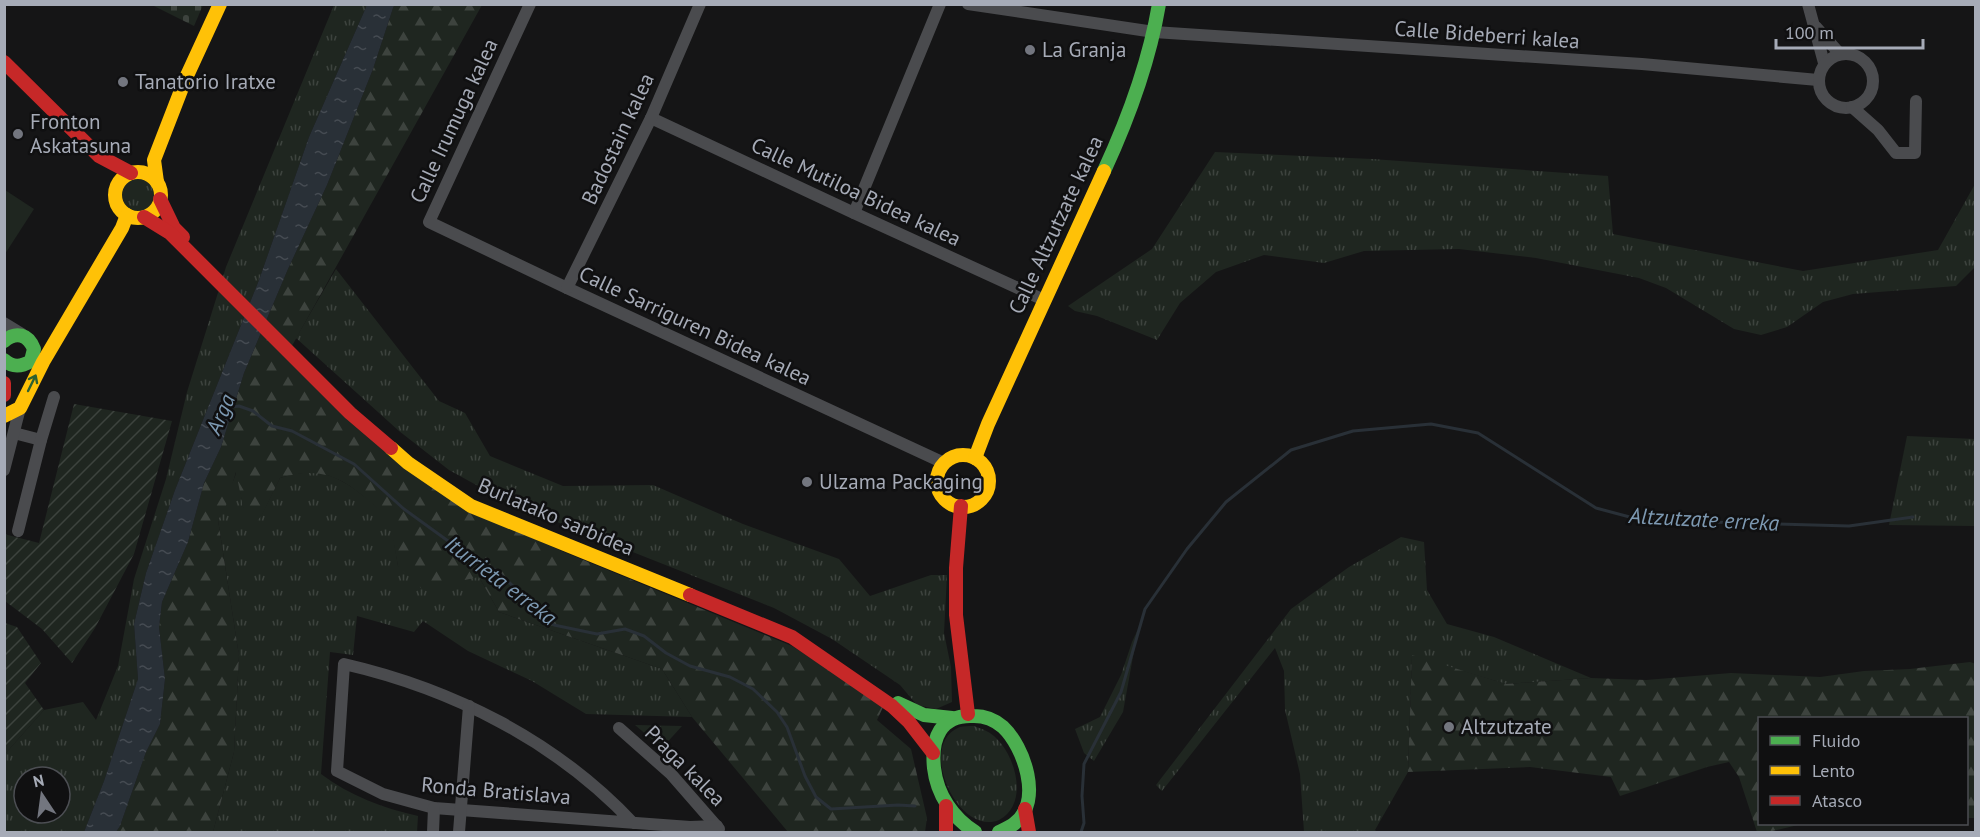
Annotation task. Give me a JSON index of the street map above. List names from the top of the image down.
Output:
{
  "streets": {
    "main road": ["Calle Altzutzate kalea", "Burlatako sarbidea"],
    "street": [
      "Calle Bideberri kalea",
      "Calle Irumuga kalea",
      "Badostain kalea",
      "Calle Mutiloa Bidea kalea",
      "Calle Sarriguren Bidea kalea",
      "Praga kalea",
      "Ronda Bratislava"
    ]
  },
  "crossings": [
    ["Calle Bideberri kalea", "Calle Altzutzate kalea"],
    ["Calle Irumuga kalea", "Calle Sarriguren Bidea kalea"],
    ["Badostain kalea", "Calle Mutiloa Bidea kalea"],
    ["Badostain kalea", "Calle Sarriguren Bidea kalea"],
    ["Calle Mutiloa Bidea kalea", "Calle Altzutzate kalea"],
    ["Calle Altzutzate kalea", "Calle Sarriguren Bidea kalea"],
    ["Praga kalea", "Ronda Bratislava"]
  ],
  "water": ["Arga", "Altzutzate erreka", "Iturrieta erreka"],
  "places": [
    "La Granja",
    "Tanatorio Iratxe",
    "Fronton Askatasuna",
    "Ulzama Packaging",
    "Altzutzate"
  ],
  "legend": ["Fluido", "Lento", "Atasco"],
  "scale_bar": "100 m",
  "north": "top"
}
